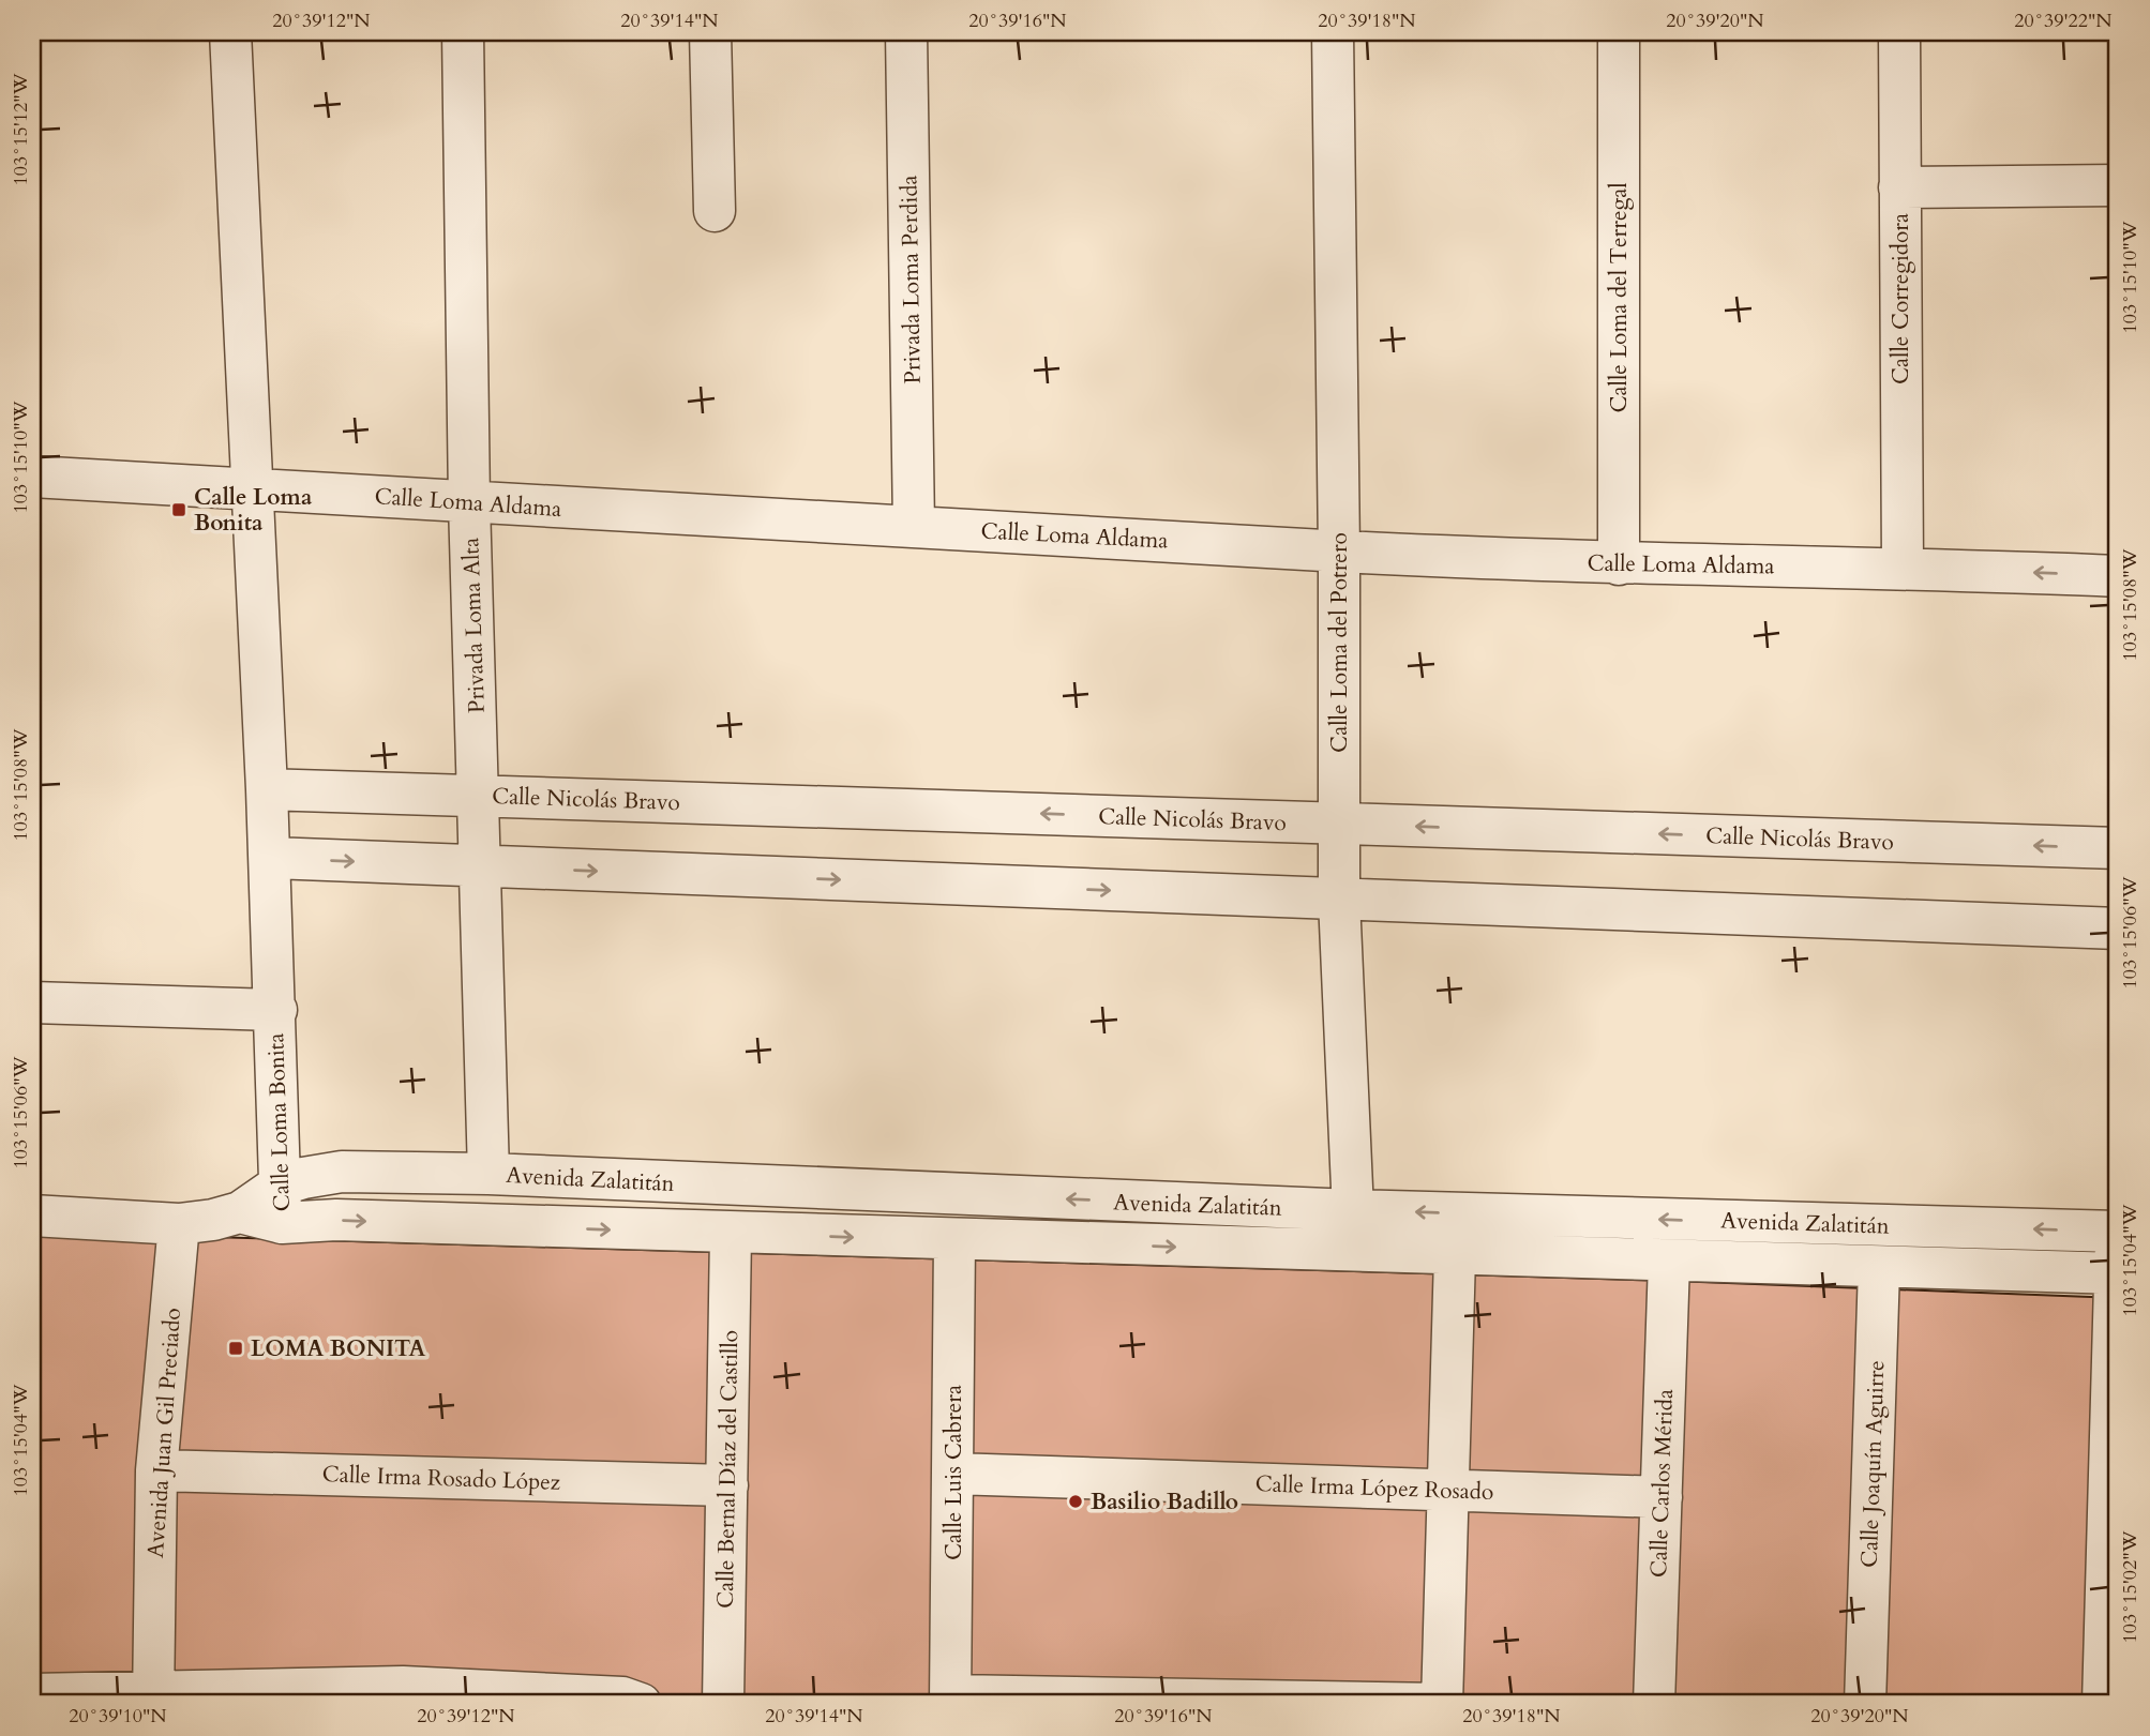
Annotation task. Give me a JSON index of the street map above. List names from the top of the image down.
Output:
{
  "streets": {
    "street": [
      "Privada Loma Perdida",
      "Calle Loma del Terregal",
      "Calle Corregidora",
      "Calle Loma Aldama",
      "Privada Loma Alta",
      "Calle Loma del Potrero",
      "Calle Nicolás Bravo",
      "Calle Loma Bonita",
      "Avenida Zalatitán",
      "Avenida Juan Gil Preciado",
      "Calle Joaquín Aguirre",
      "Calle Bernal Díaz del Castillo",
      "Calle Luis Cabrera",
      "Calle Irma Rosado López",
      "Calle Carlos Mérida",
      "Calle Irma López Rosado"
    ]
  },
  "crossings": [
    ["Privada Loma Perdida", "Calle Loma Aldama"],
    ["Calle Loma del Terregal", "Calle Loma Aldama"],
    ["Calle Corregidora", "Calle Loma Aldama"],
    ["Calle Loma Aldama", "Privada Loma Alta"],
    ["Calle Loma Aldama", "Calle Loma del Potrero"],
    ["Calle Loma Aldama", "Calle Loma Bonita"],
    ["Privada Loma Alta", "Calle Nicolás Bravo"],
    ["Privada Loma Alta", "Avenida Zalatitán"],
    ["Calle Loma del Potrero", "Calle Nicolás Bravo"],
    ["Calle Loma del Potrero", "Avenida Zalatitán"],
    ["Calle Nicolás Bravo", "Calle Loma Bonita"],
    ["Calle Loma Bonita", "Avenida Zalatitán"],
    ["Avenida Zalatitán", "Calle Joaquín Aguirre"],
    ["Avenida Zalatitán", "Calle Bernal Díaz del Castillo"],
    ["Avenida Zalatitán", "Calle Luis Cabrera"],
    ["Avenida Zalatitán", "Calle Carlos Mérida"],
    ["Avenida Juan Gil Preciado", "Calle Irma Rosado López"],
    ["Calle Bernal Díaz del Castillo", "Calle Irma Rosado López"],
    ["Calle Luis Cabrera", "Calle Irma López Rosado"],
    ["Calle Carlos Mérida", "Calle Irma López Rosado"]
  ],
  "places": {
    "transit": ["Calle Loma Bonita", "LOMA BONITA"],
    "other": ["Basilio Badillo"]
  },
  "coordinates": [
    "20°39'12\"N",
    "20°39'14\"N",
    "20°39'16\"N",
    "20°39'18\"N",
    "20°39'20\"N",
    "20°39'22\"N",
    "103°15'12\"W",
    "103°15'10\"W",
    "103°15'08\"W",
    "103°15'06\"W",
    "103°15'04\"W",
    "103°15'02\"W",
    "20°39'10\"N"
  ]
}
